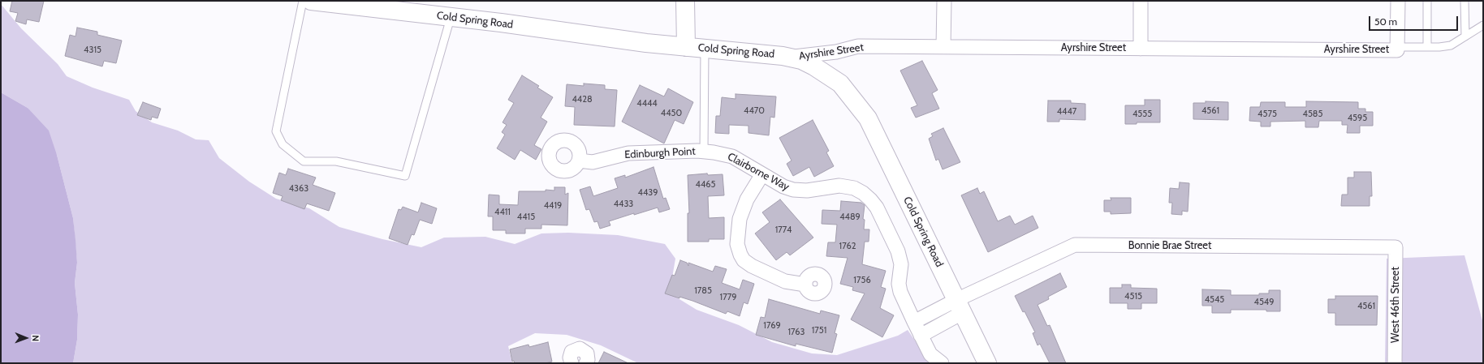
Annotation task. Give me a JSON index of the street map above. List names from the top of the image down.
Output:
{
  "streets": {
    "street": [
      "Cold Spring Road",
      "Ayrshire Street",
      "Edinburgh Point",
      "Clairborne Way",
      "Bonnie Brae Street",
      "West 46th Street"
    ]
  },
  "crossings": [
    ["Cold Spring Road", "Ayrshire Street"],
    ["Cold Spring Road", "Bonnie Brae Street"],
    ["Edinburgh Point", "Clairborne Way"],
    ["Bonnie Brae Street", "West 46th Street"]
  ],
  "house_numbers": [
    "4315",
    "4428",
    "4444",
    "4470",
    "4561",
    "4447",
    "4450",
    "4555",
    "4575",
    "4585",
    "4595",
    "4465",
    "4363",
    "4439",
    "4433",
    "4419",
    "4411",
    "4415",
    "4489",
    "1774",
    "1762",
    "1756",
    "1785",
    "4515",
    "1779",
    "4545",
    "4549",
    "4561",
    "1769",
    "1751",
    "1763"
  ],
  "scale_bar": "50 m",
  "north": "right"
}
